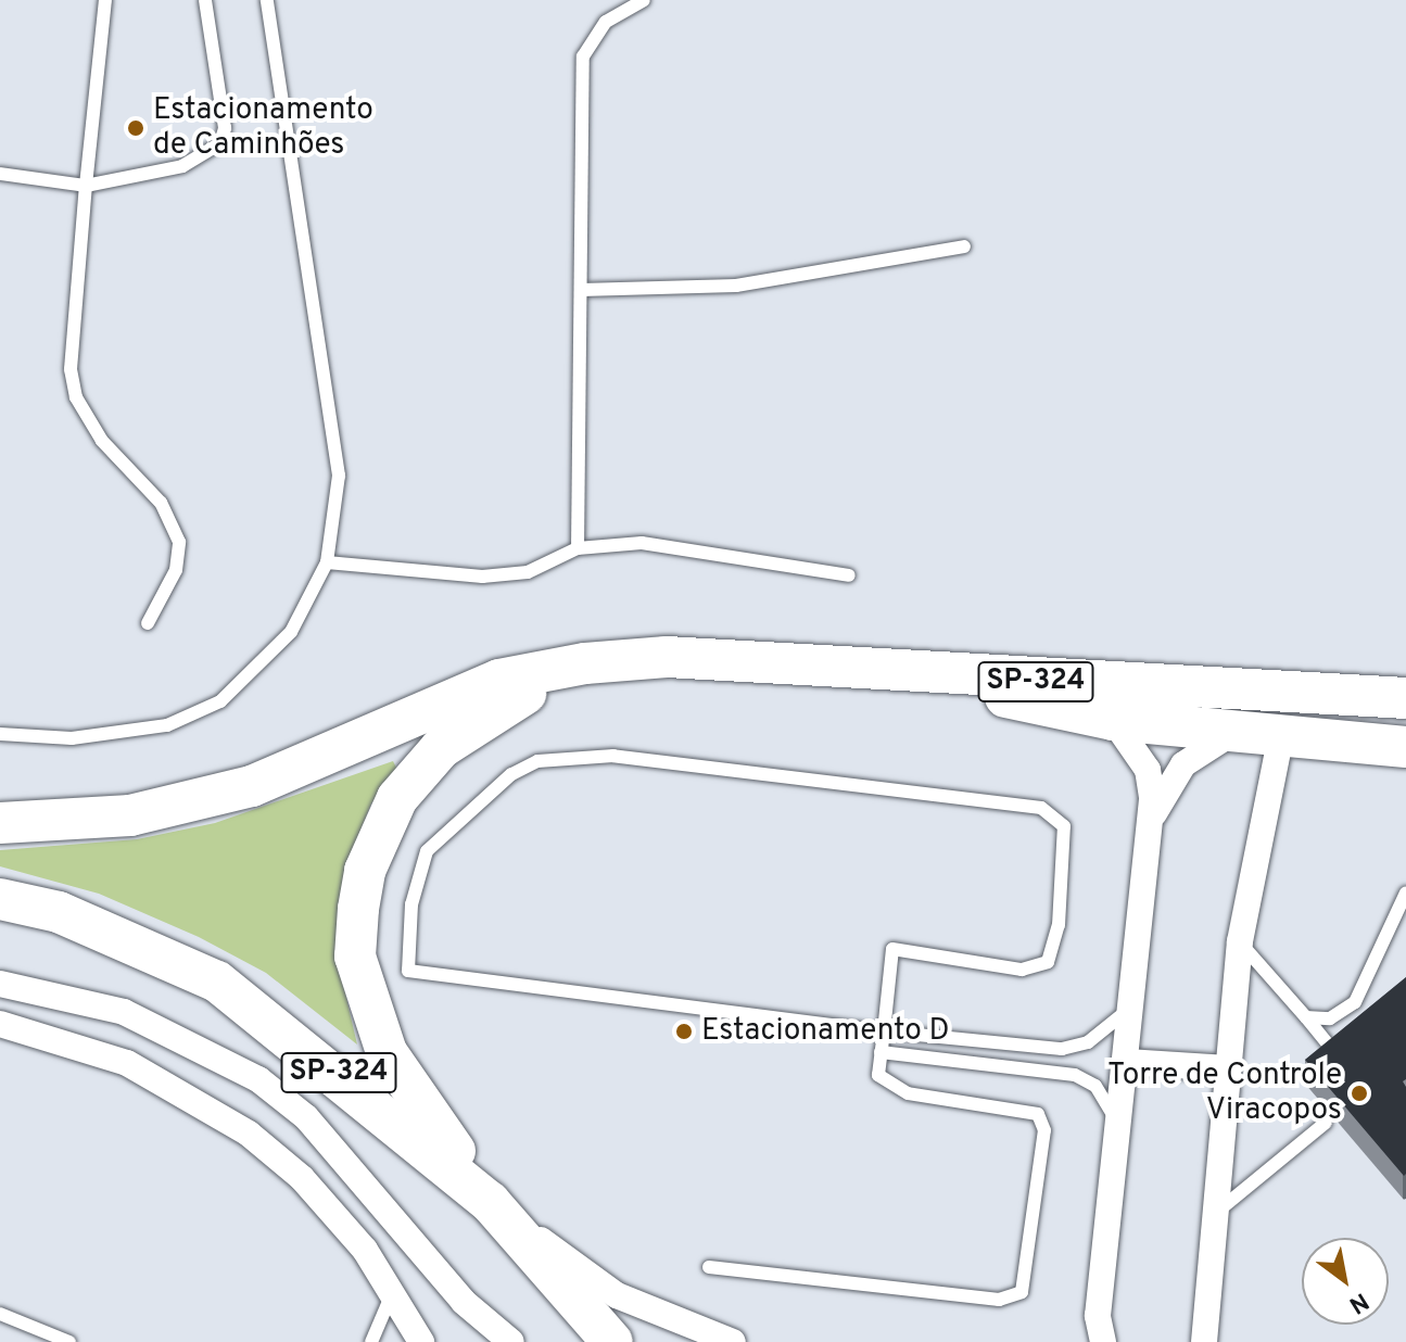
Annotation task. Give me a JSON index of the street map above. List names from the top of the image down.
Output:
{
  "streets": {
    "main road": ["SP-324"]
  },
  "places": ["Estacionamento de Caminhões", "Estacionamento D", "Torre de Controle Viracopos"],
  "north": "bottom right"
}
